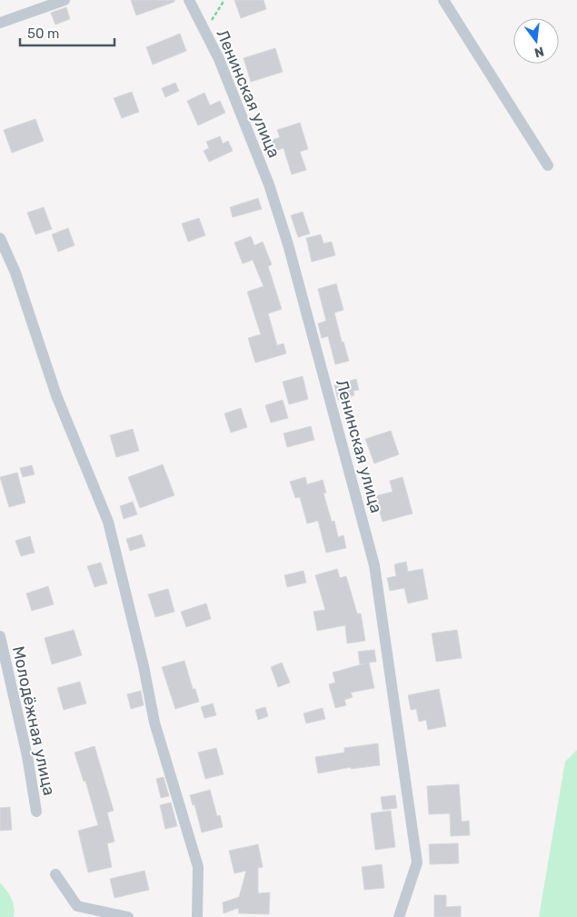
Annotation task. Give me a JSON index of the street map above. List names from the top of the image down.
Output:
{
  "streets": {
    "street": ["Ленинская улица", "Молодёжная улица"]
  },
  "scale_bar": "50 m",
  "north": "bottom"
}
